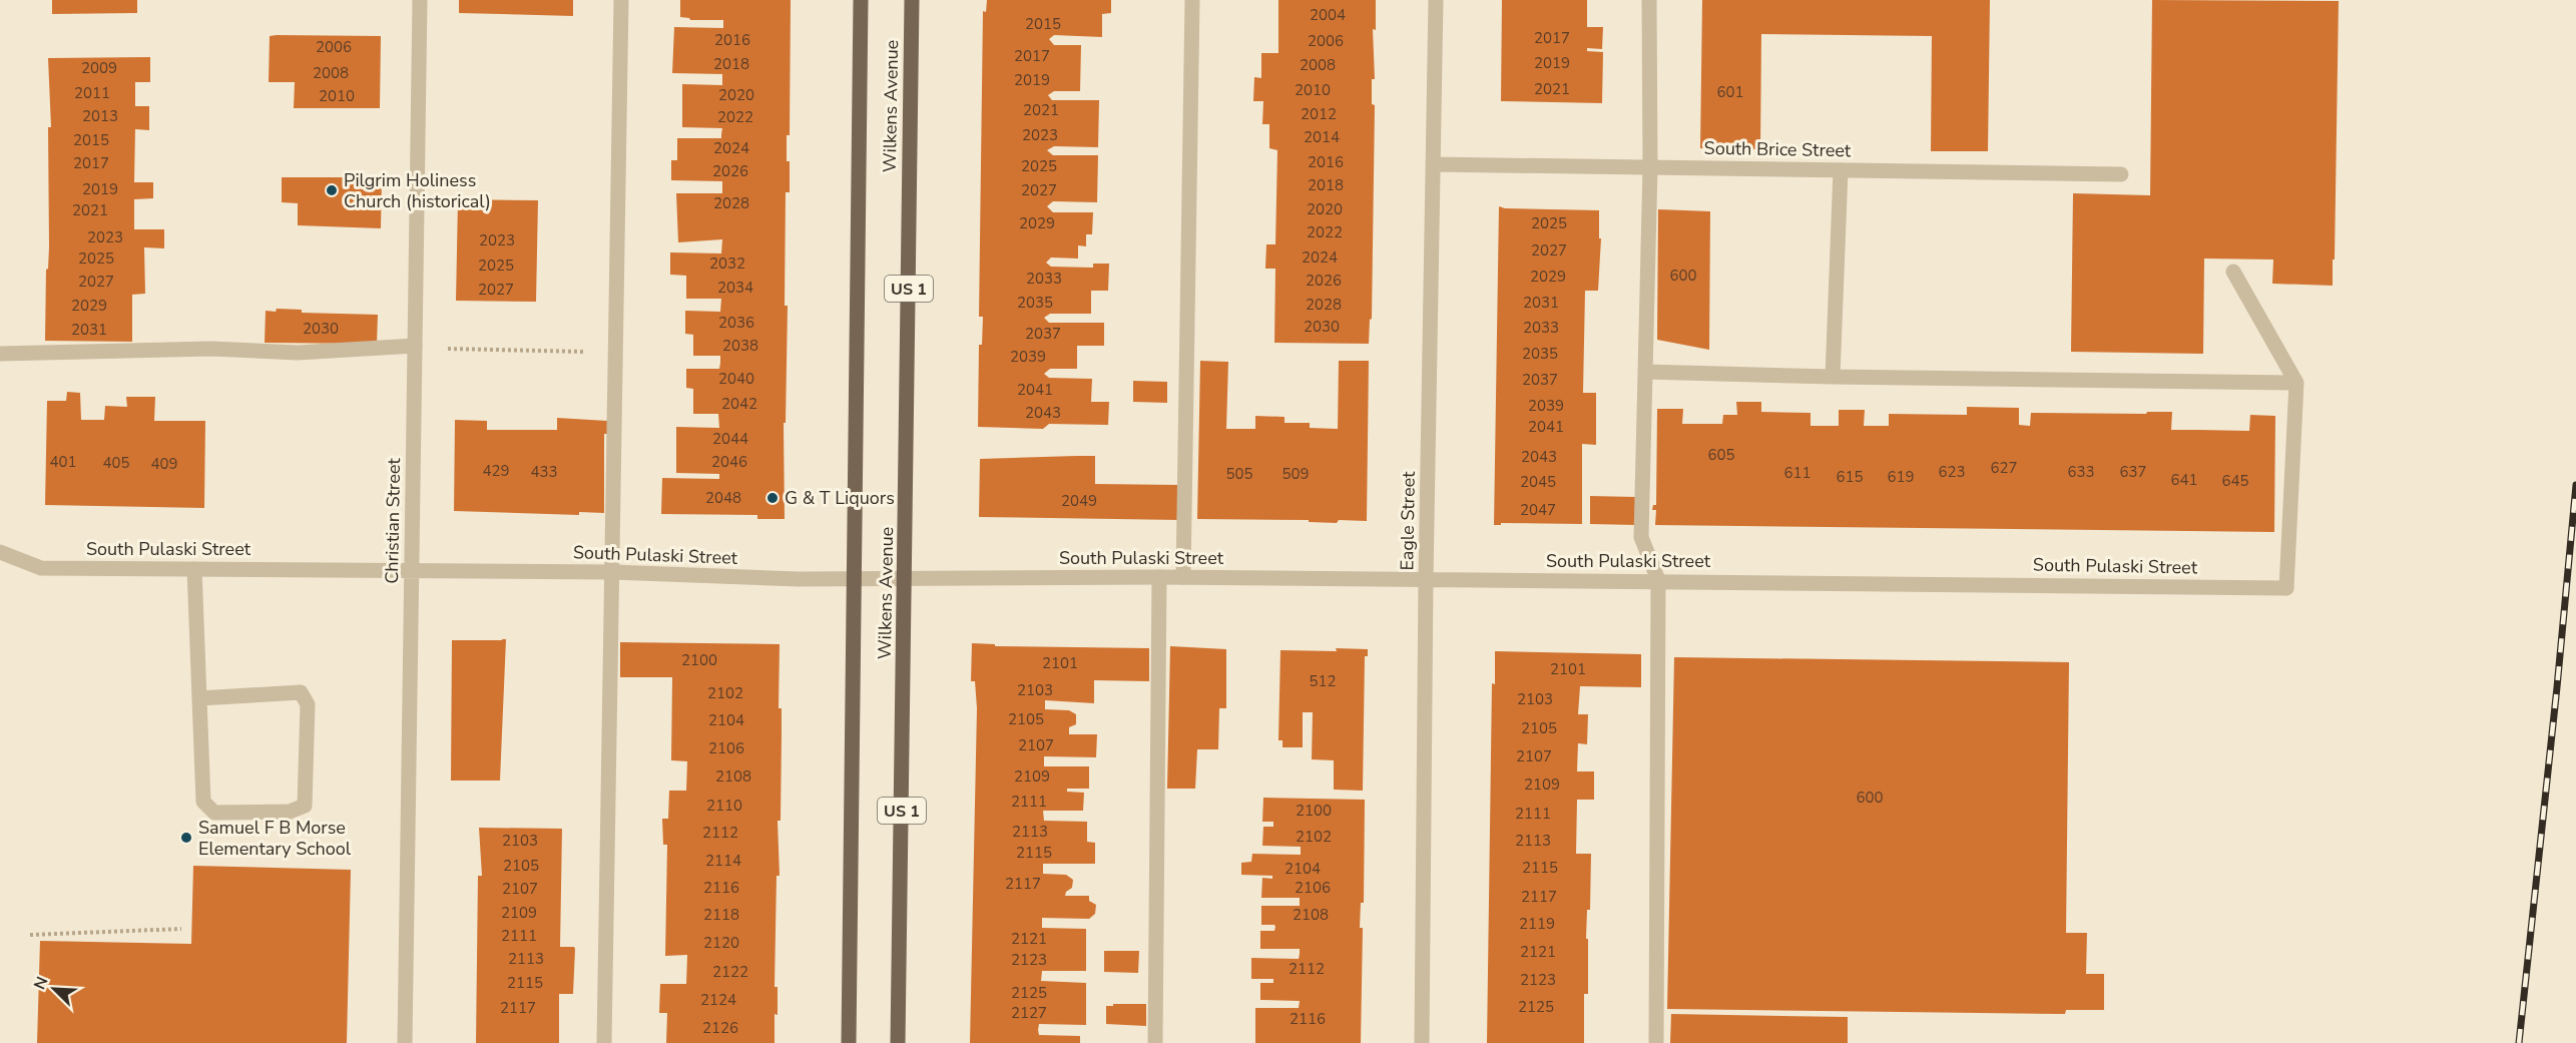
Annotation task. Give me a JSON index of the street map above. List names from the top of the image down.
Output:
{
  "streets": {
    "main road": ["Wilkens Avenue", "US 1"],
    "street": [
      "South Brice Street",
      "Christian Street",
      "Eagle Street",
      "South Pulaski Street"
    ]
  },
  "crossings": [
    ["Wilkens Avenue", "South Pulaski Street"],
    ["South Brice Street", "Eagle Street"],
    ["Christian Street", "South Pulaski Street"],
    ["Eagle Street", "South Pulaski Street"]
  ],
  "places": ["Pilgrim Holiness Church (historical)", "G & T Liquors", "Samuel F B Morse Elementary School"],
  "house_numbers": [
    "2004",
    "2015",
    "2017",
    "2016",
    "2006",
    "2006",
    "2017",
    "2019",
    "2018",
    "2008",
    "2009",
    "2008",
    "2019",
    "2021",
    "2010",
    "601",
    "2011",
    "2020",
    "2010",
    "2021",
    "2012",
    "2013",
    "2022",
    "2023",
    "2014",
    "2015",
    "2024",
    "2016",
    "2017",
    "2025",
    "2026",
    "2018",
    "2019",
    "2027",
    "2028",
    "2020",
    "2021",
    "2029",
    "2025",
    "2022",
    "2023",
    "2023",
    "2027",
    "2024",
    "2025",
    "2032",
    "2025",
    "600",
    "2029",
    "2033",
    "2026",
    "2027",
    "2034",
    "2027",
    "2035",
    "2031",
    "2028",
    "2029",
    "2036",
    "2030",
    "2033",
    "2030",
    "2031",
    "2037",
    "2038",
    "2035",
    "2039",
    "2040",
    "2037",
    "2041",
    "2042",
    "2039",
    "2043",
    "2041",
    "2044",
    "605",
    "2043",
    "401",
    "2046",
    "405",
    "409",
    "627",
    "429",
    "433",
    "623",
    "633",
    "637",
    "611",
    "505",
    "509",
    "615",
    "619",
    "641",
    "645",
    "2045",
    "2048",
    "2049",
    "2047",
    "2100",
    "2101",
    "2101",
    "512",
    "2103",
    "2102",
    "2103",
    "2105",
    "2104",
    "2105",
    "2107",
    "2106",
    "2107",
    "2108",
    "2109",
    "2109",
    "600",
    "2111",
    "2110",
    "2100",
    "2111",
    "2113",
    "2112",
    "2102",
    "2103",
    "2113",
    "2115",
    "2114",
    "2105",
    "2115",
    "2104",
    "2117",
    "2116",
    "2106",
    "2107",
    "2117",
    "2109",
    "2118",
    "2108",
    "2119",
    "2111",
    "2121",
    "2120",
    "2121",
    "2113",
    "2123",
    "2112",
    "2122",
    "2123",
    "2115",
    "2125",
    "2124",
    "2125",
    "2117",
    "2127",
    "2116",
    "2126"
  ],
  "north": "top left"
}
